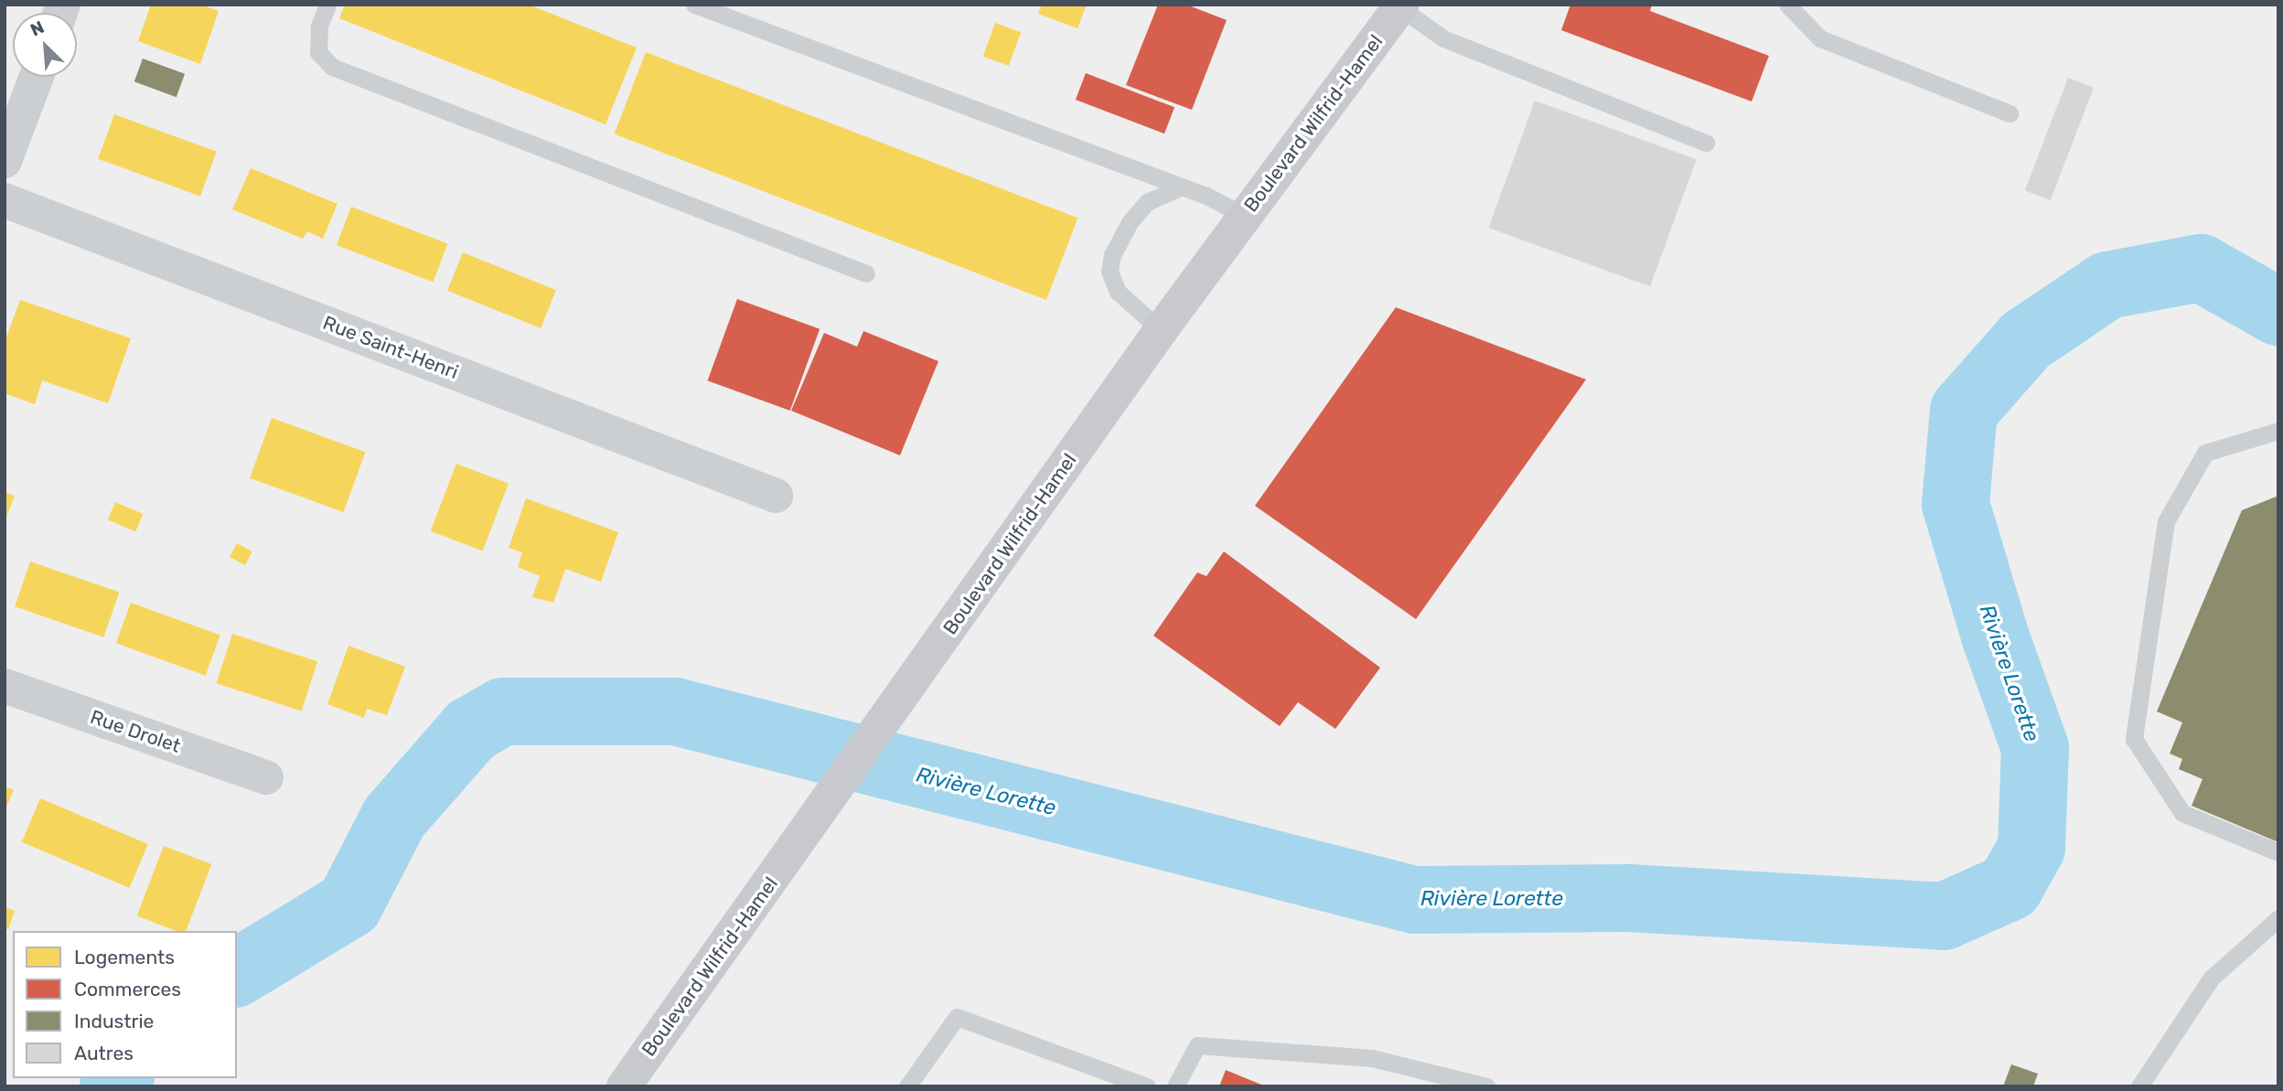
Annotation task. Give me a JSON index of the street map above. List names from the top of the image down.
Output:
{
  "streets": {
    "main road": ["Boulevard Wilfrid-Hamel"],
    "street": ["Rue Saint-Henri", "Rue Drolet"]
  },
  "water": ["Rivière Lorette"],
  "legend": [
    "Logements",
    "Commerces",
    "Industrie",
    "Autres"
  ],
  "north": "top left"
}
